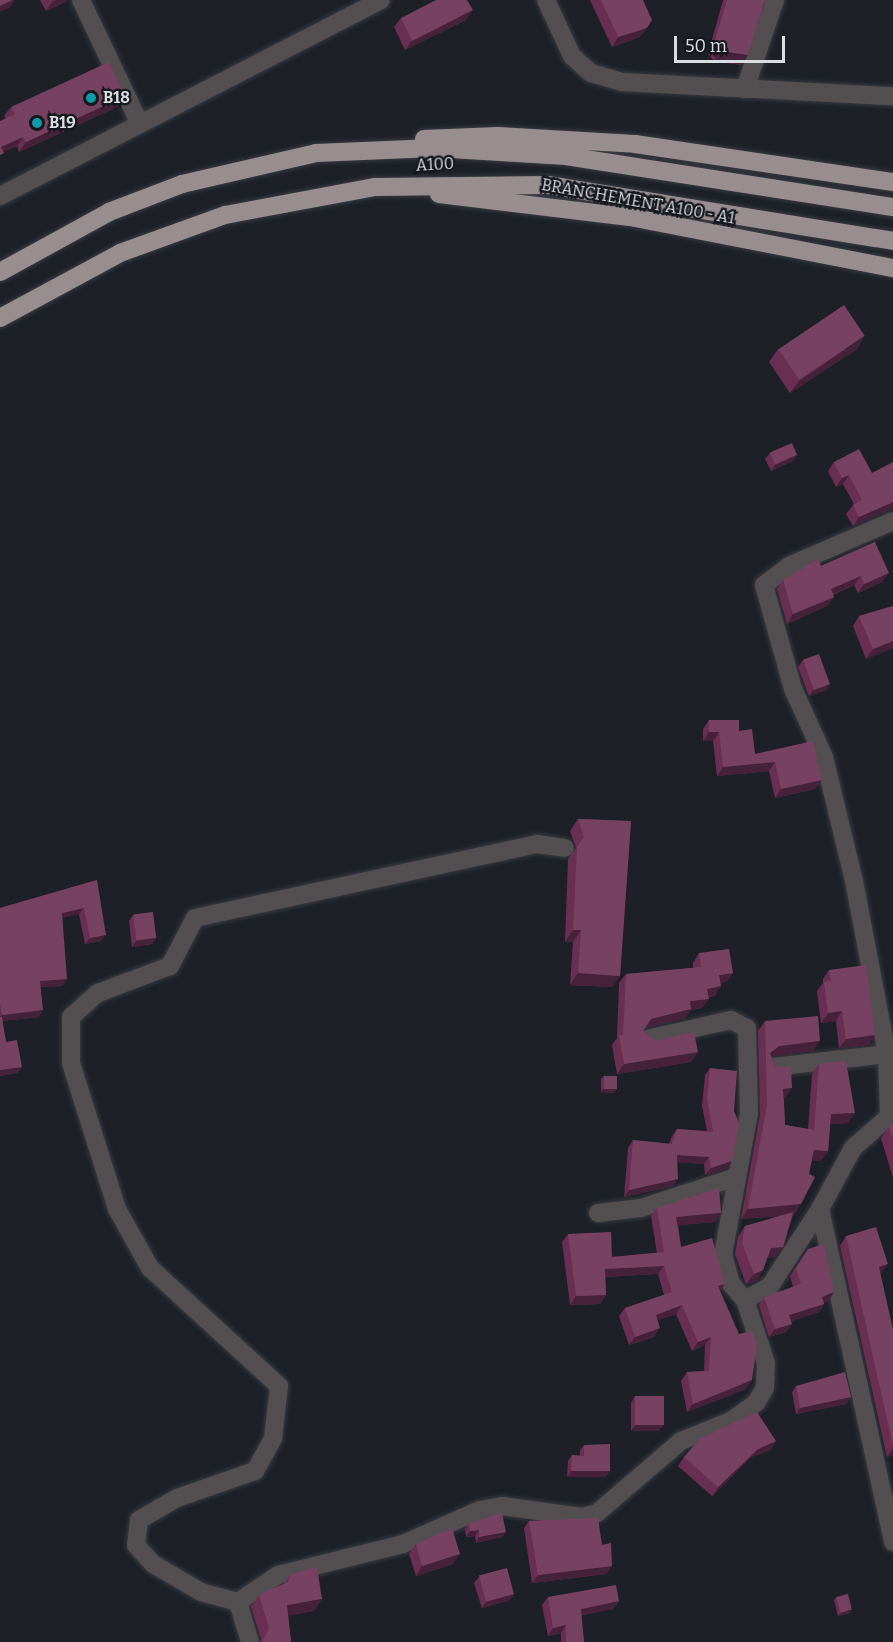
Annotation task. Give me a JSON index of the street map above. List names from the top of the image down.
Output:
{
  "streets": {
    "highway": ["A100", "BRANCHEMENT A100 - A1"]
  },
  "crossings": [
    ["A100", "BRANCHEMENT A100 - A1"]
  ],
  "places": ["B18", "B19"],
  "scale_bar": "50 m"
}
